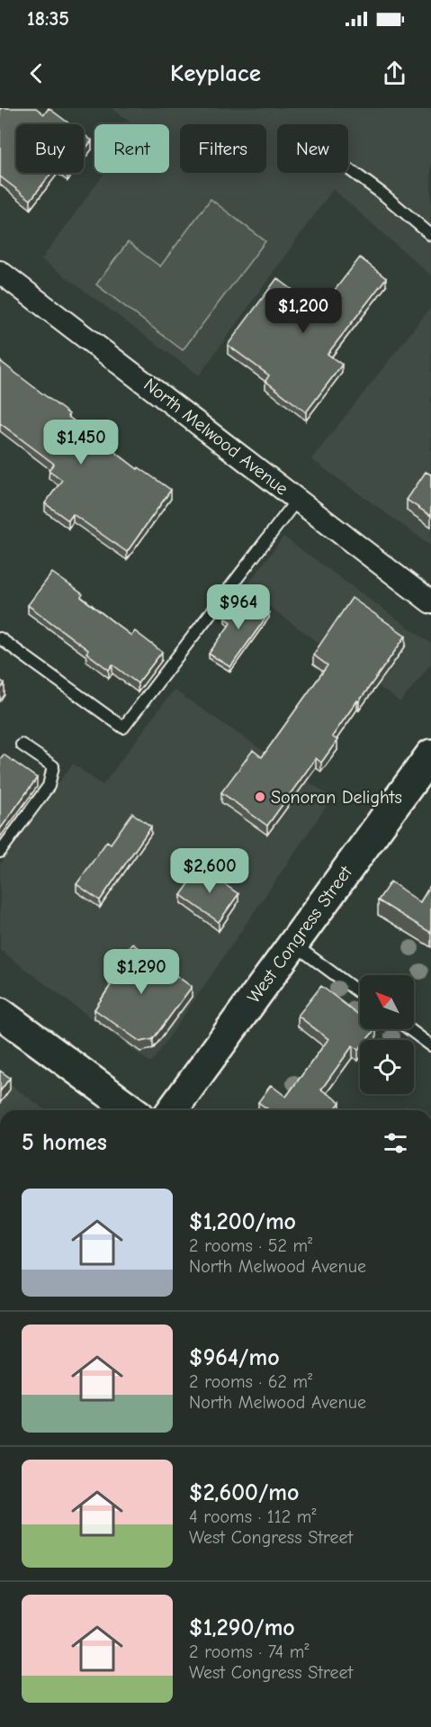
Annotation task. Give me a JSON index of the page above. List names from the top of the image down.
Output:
{
  "streets": {
    "main road": ["West Congress Street"],
    "street": ["North Melwood Avenue"]
  },
  "places": ["Sonoran Delights"],
  "north": "top left",
  "page": {
    "status": "18:35",
    "header": "Keyplace",
    "chip": [
      "Buy",
      "Rent",
      "Filters",
      "New"
    ],
    "price": [
      "$1,200",
      "$1,450",
      "$964",
      "$2,600",
      "$1,290"
    ],
    "heading": "5 homes",
    "list": [
      {
        "name": "$1,200/mo",
        "note": "2 rooms · 52 m² · North Melwood Avenue"
      },
      {
        "name": "$964/mo",
        "note": "2 rooms · 62 m² · North Melwood Avenue"
      },
      {
        "name": "$2,600/mo",
        "note": "4 rooms · 112 m² · West Congress Street"
      },
      {
        "name": "$1,290/mo",
        "note": "2 rooms · 74 m² · West Congress Street"
      }
    ]
  }
}
